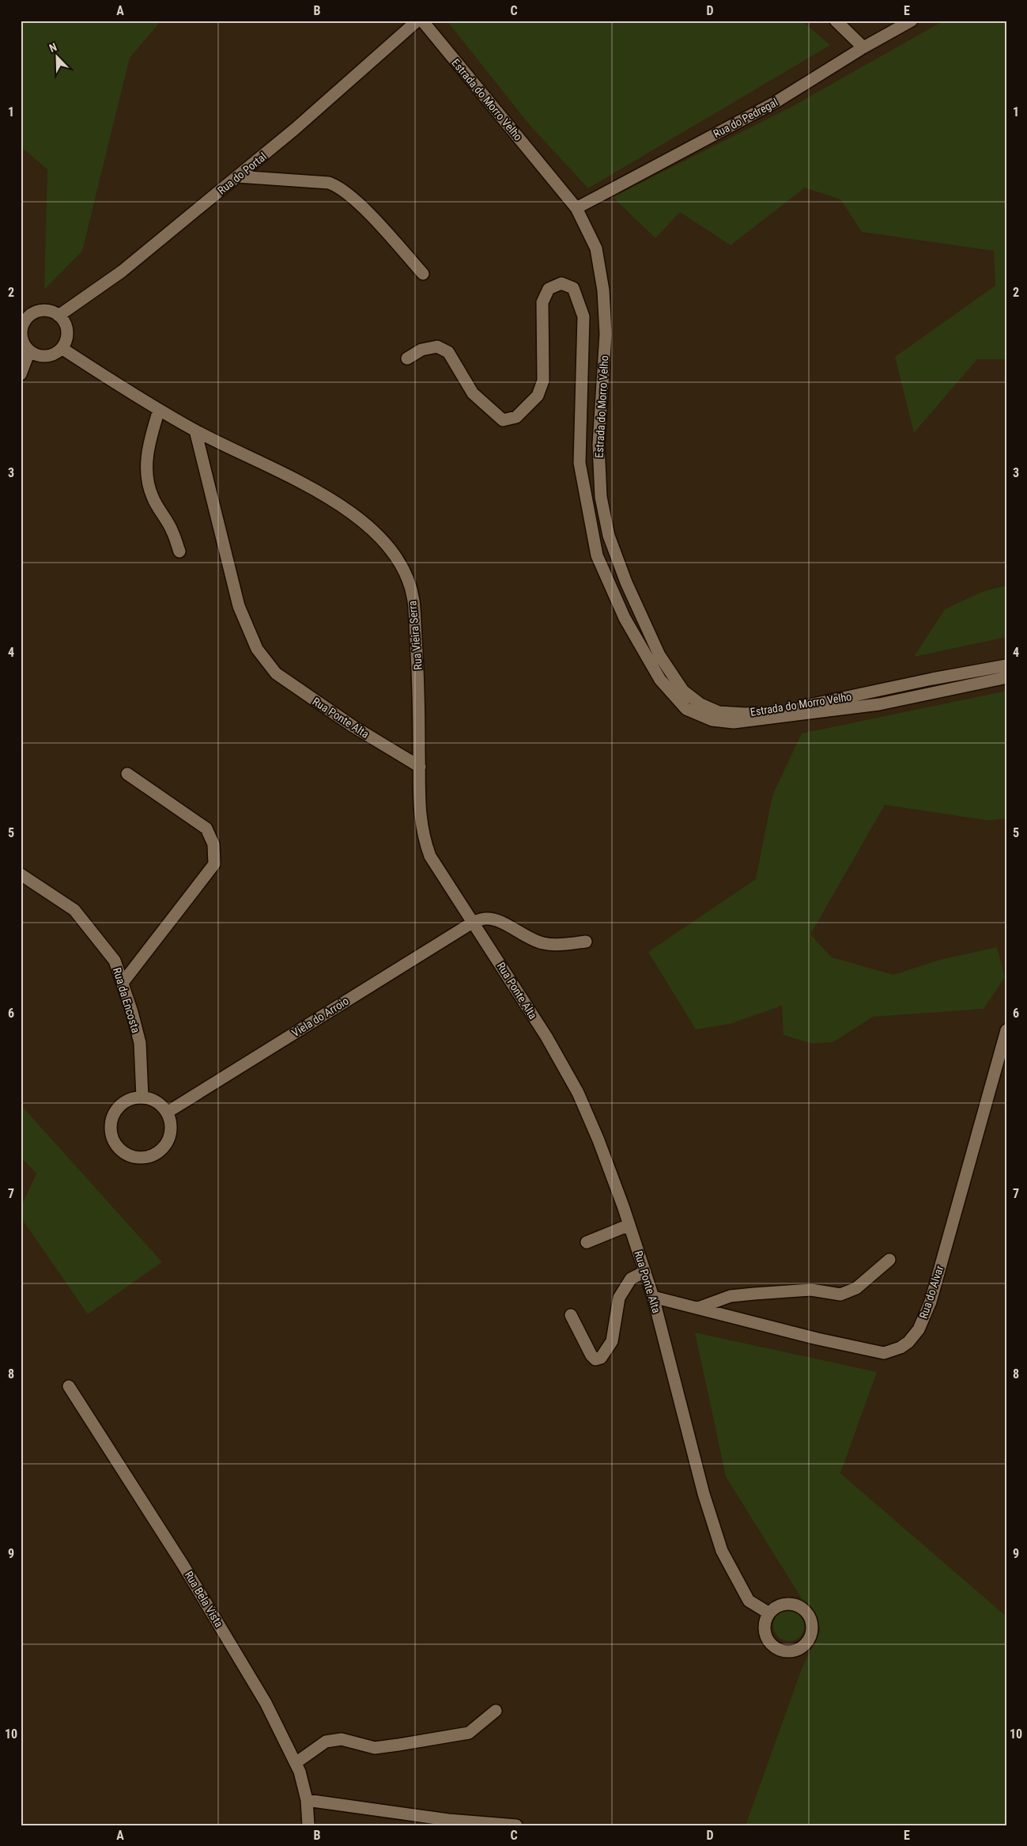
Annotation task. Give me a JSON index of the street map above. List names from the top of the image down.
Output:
{
  "streets": {
    "street": [
      "Estrada do Morro Velho",
      "Rua do Pedregal",
      "Rua do Portal",
      "Rua Vieira Serra",
      "Rua Ponte Alta",
      "Rua da Encosta",
      "Viela do Arroio",
      "Rua do Alvar",
      "Rua Bela Vista"
    ]
  },
  "crossings": [
    ["Estrada do Morro Velho", "Rua do Pedregal"],
    ["Rua do Portal", "Rua Vieira Serra"],
    ["Rua Vieira Serra", "Rua Ponte Alta"],
    ["Rua Ponte Alta", "Viela do Arroio"],
    ["Rua Ponte Alta", "Rua do Alvar"],
    ["Rua da Encosta", "Viela do Arroio"]
  ],
  "north": "top left",
  "grid": {
    "columns": [
      "A",
      "B",
      "C",
      "D",
      "E"
    ],
    "rows": [
      "1",
      "2",
      "3",
      "4",
      "5",
      "6",
      "7",
      "8",
      "9",
      "10"
    ]
  }
}
